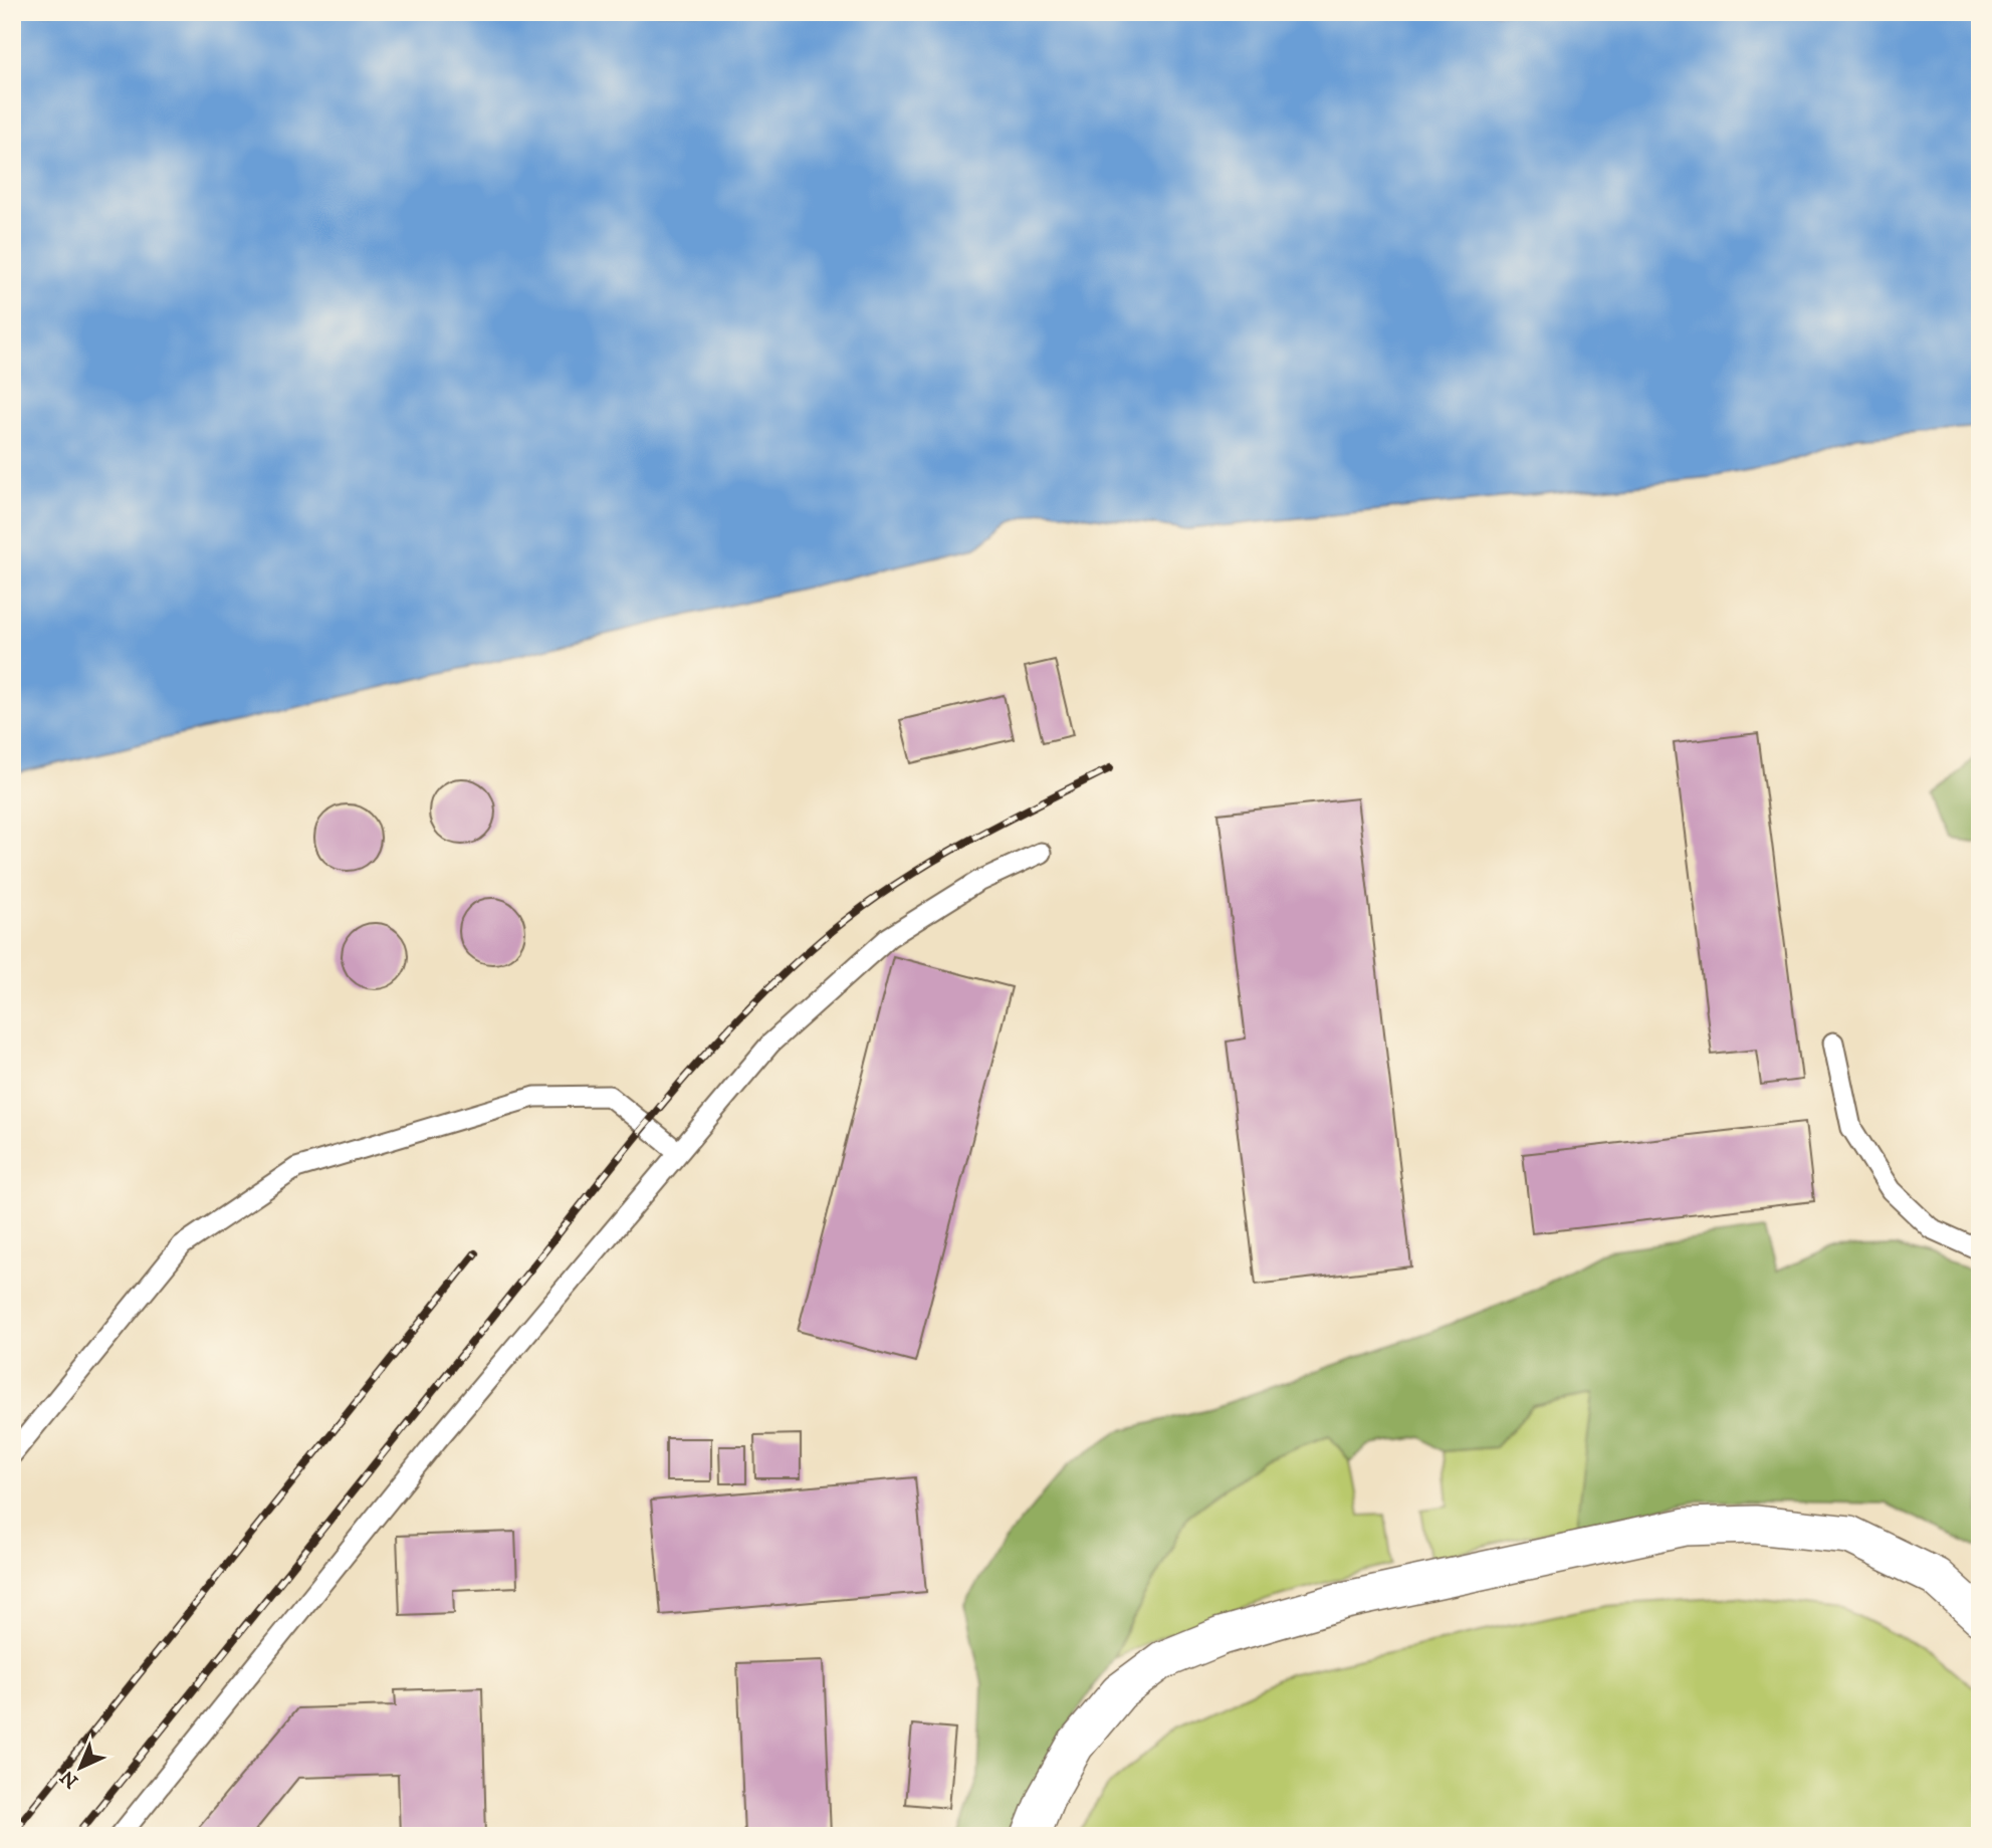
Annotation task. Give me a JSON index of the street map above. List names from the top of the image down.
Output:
{
  "north": "bottom left"
}
